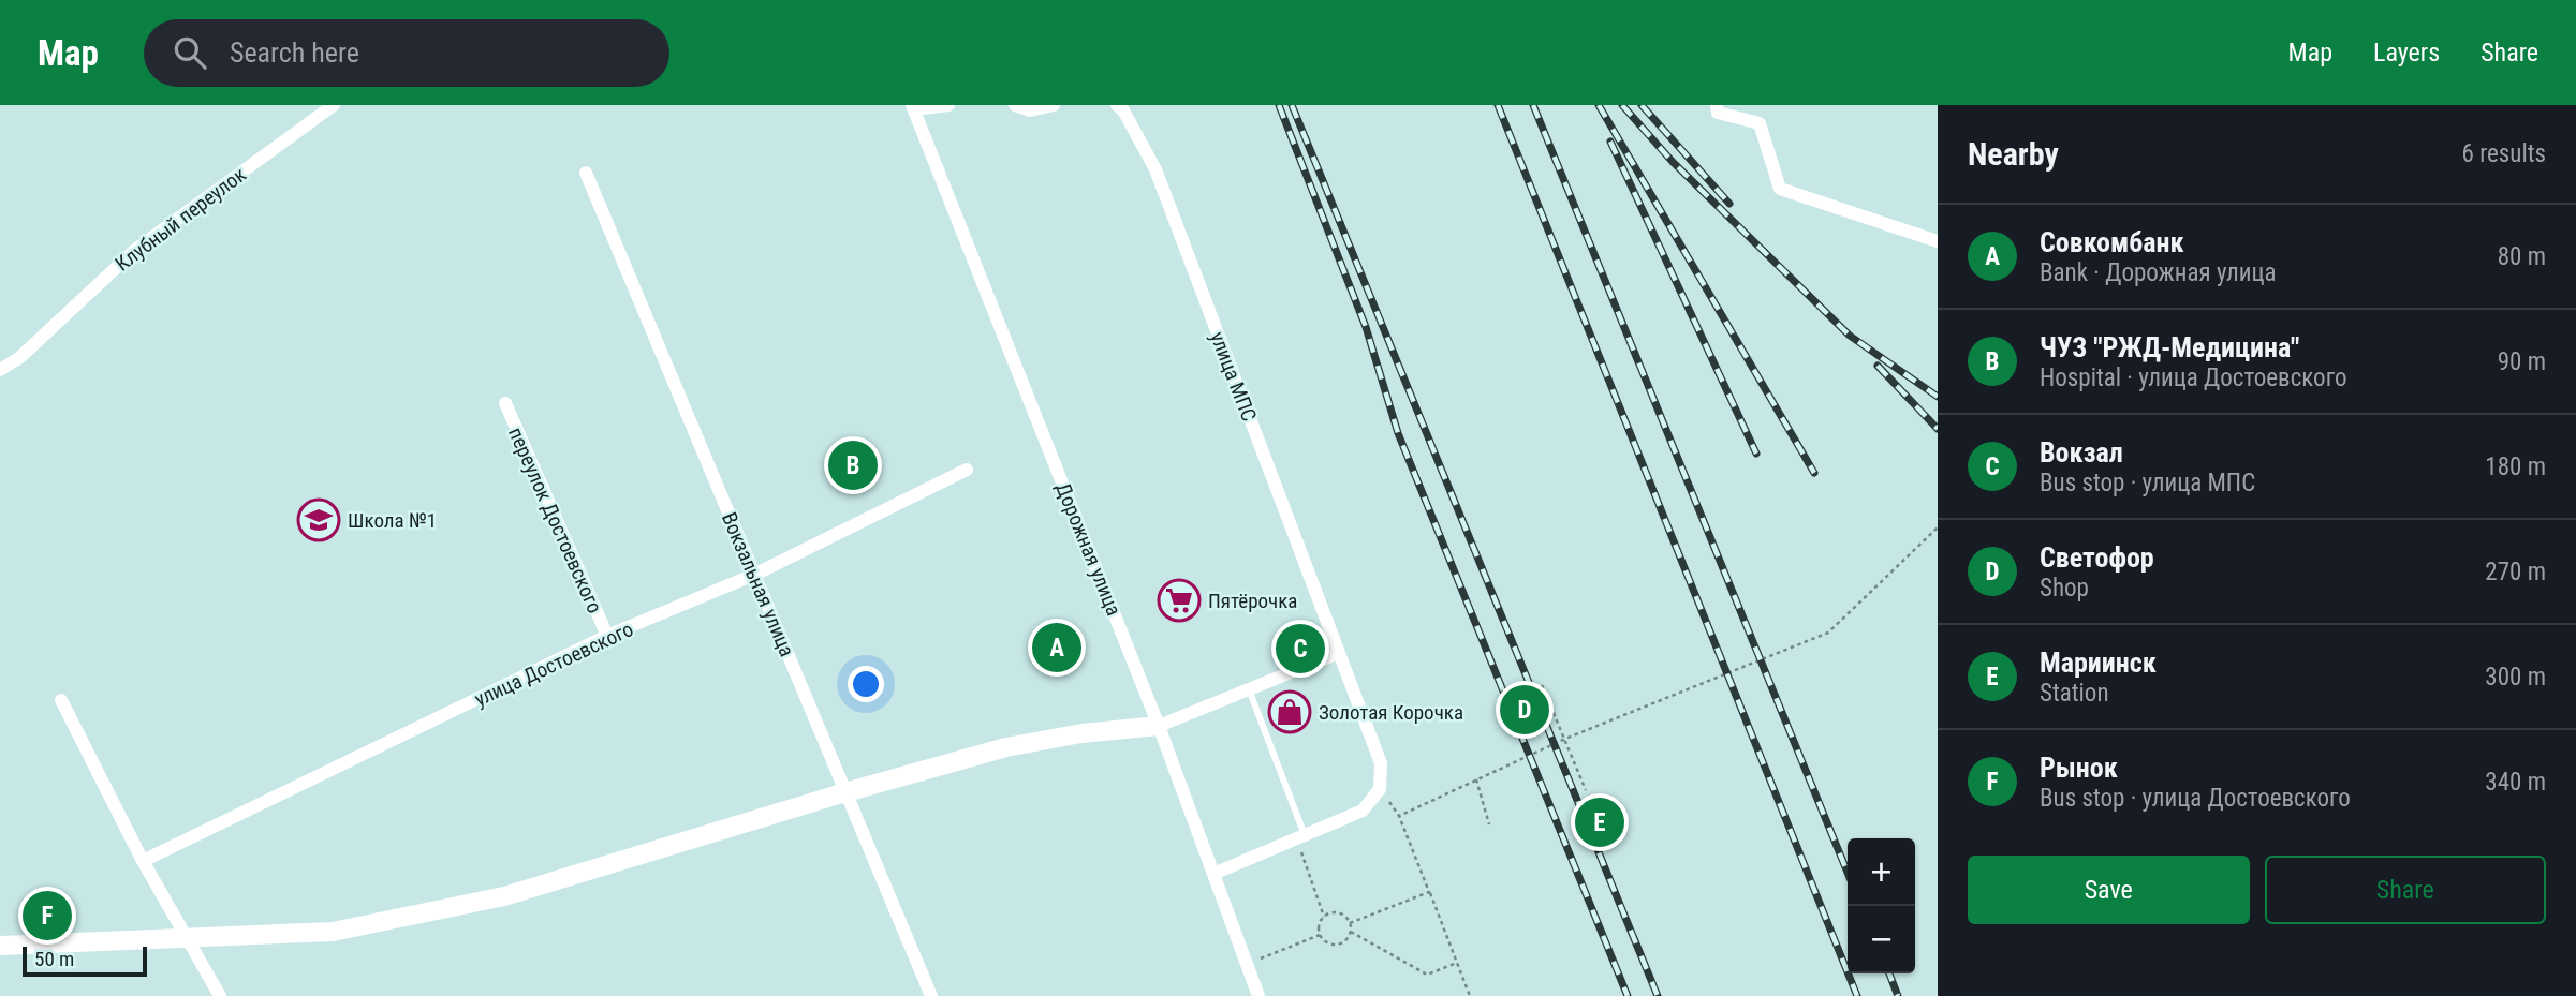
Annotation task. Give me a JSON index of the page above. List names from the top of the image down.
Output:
{
  "streets": {
    "street": [
      "Клубный переулок",
      "улица МПС",
      "переулок Достоевского",
      "Дорожная улица",
      "Вокзальная улица",
      "улица Достоевского"
    ]
  },
  "crossings": [
    ["переулок Достоевского", "улица Достоевского"],
    ["Вокзальная улица", "улица Достоевского"]
  ],
  "places": {
    "school or university": ["Школа №1"],
    "supermarket": ["Пятёрочка"],
    "shop": ["Золотая Корочка"]
  },
  "scale_bar": "50 m",
  "page": {
    "header": "Map",
    "search": "Search here",
    "nav": ["Map", "Layers", "Share"],
    "heading": ["Nearby", "6 results"],
    "list": [
      {
        "mark": "A",
        "name": "Совкомбанк",
        "note": "Bank · Дорожная улица",
        "value": "80 m"
      },
      {
        "mark": "B",
        "name": "ЧУЗ \"РЖД-Медицина\"",
        "note": "Hospital · улица Достоевского",
        "value": "90 m"
      },
      {
        "mark": "C",
        "name": "Вокзал",
        "note": "Bus stop · улица МПС",
        "value": "180 m"
      },
      {
        "mark": "D",
        "name": "Светофор",
        "note": "Shop",
        "value": "270 m"
      },
      {
        "mark": "E",
        "name": "Мариинск",
        "note": "Station",
        "value": "300 m"
      },
      {
        "mark": "F",
        "name": "Рынок",
        "note": "Bus stop · улица Достоевского",
        "value": "340 m"
      }
    ],
    "pins": [
      "B",
      "A",
      "C",
      "D",
      "E",
      "F"
    ],
    "buttons": ["Save", "Share"],
    "map_buttons": ["+", "−"],
    "scale": "50 m"
  }
}
